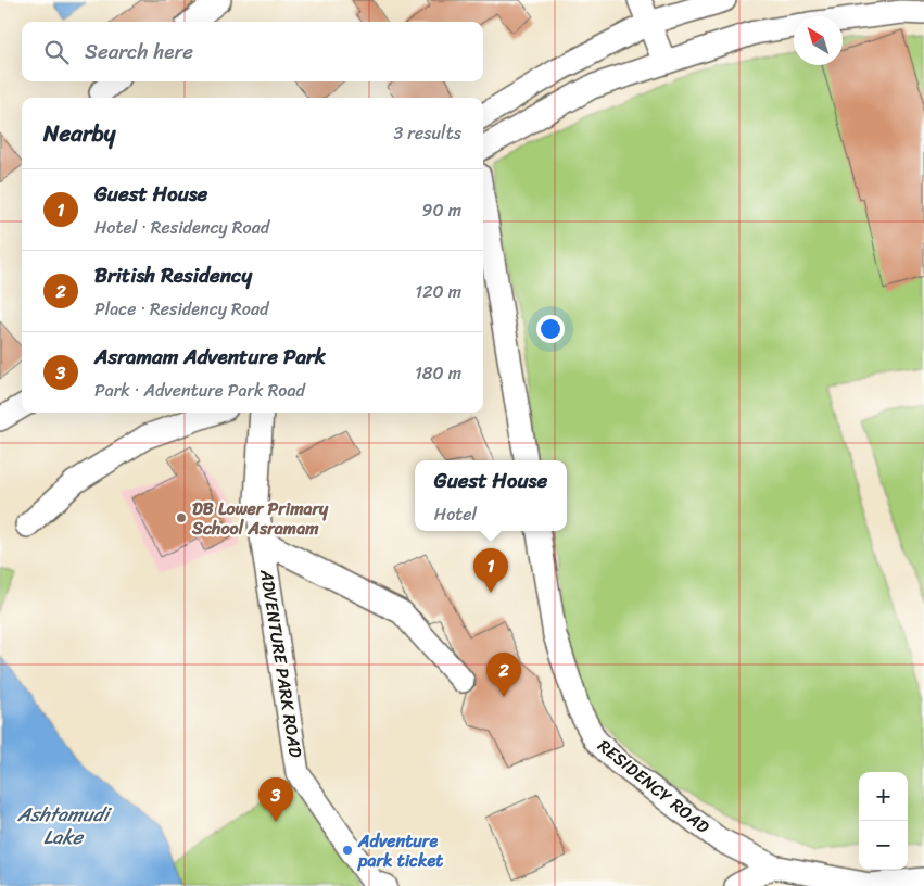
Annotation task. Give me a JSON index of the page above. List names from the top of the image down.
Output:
{
  "streets": {
    "street": ["ADVENTURE PARK ROAD", "RESIDENCY ROAD"]
  },
  "water": ["Ashtamudi Lake"],
  "places": ["DB Lower Primary School Asramam", "Adventure park ticket"],
  "north": "top left",
  "page": {
    "search": "Search here",
    "heading": ["Nearby", "3 results"],
    "list": [
      {
        "mark": "1",
        "name": "Guest House",
        "note": "Hotel · Residency Road",
        "value": "90 m"
      },
      {
        "mark": "2",
        "name": "British Residency",
        "note": "Place · Residency Road",
        "value": "120 m"
      },
      {
        "mark": "3",
        "name": "Asramam Adventure Park",
        "note": "Park · Adventure Park Road",
        "value": "180 m"
      }
    ],
    "popup": ["Guest House", "Hotel"],
    "pins": ["1", "2", "3"],
    "map_buttons": ["+", "−"]
  }
}
